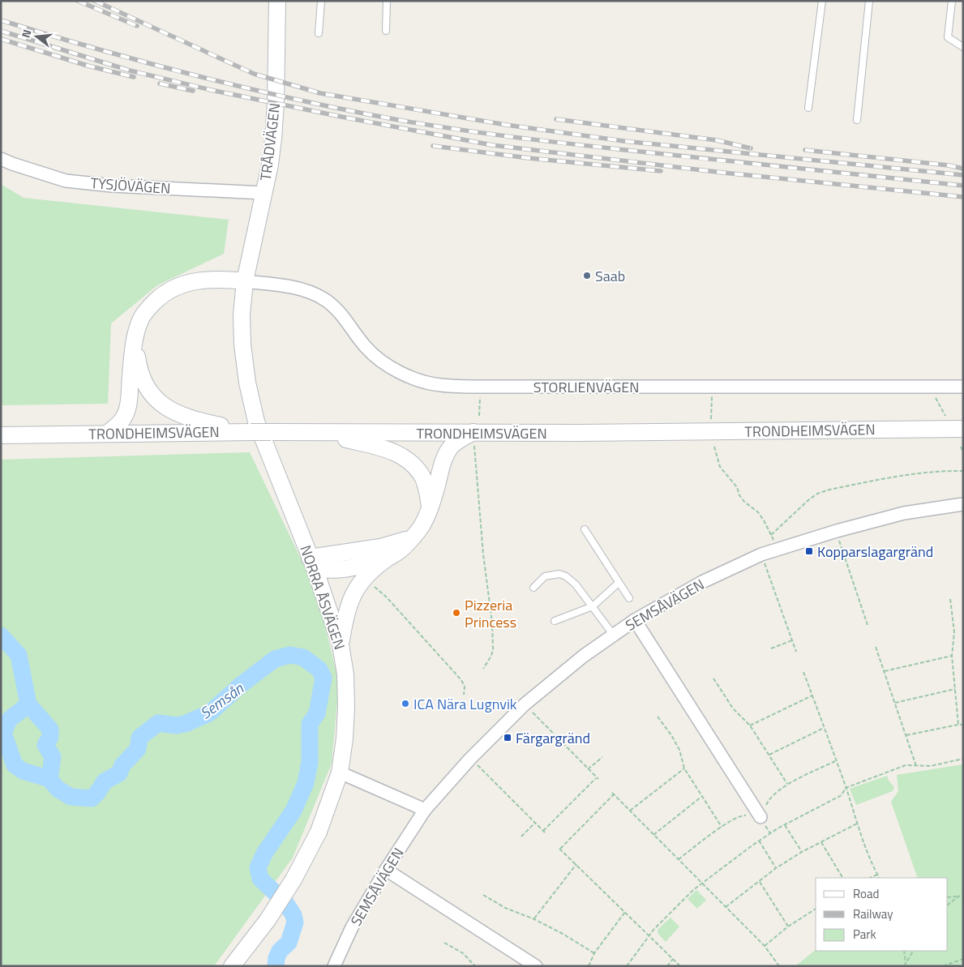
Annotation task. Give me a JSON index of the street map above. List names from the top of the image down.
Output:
{
  "streets": {
    "main road": ["TRÅDVÄGEN", "TRONDHEIMSVÄGEN", "NORRA ÅSVÄGEN"],
    "street": ["TYSJÖVÄGEN", "STORLIENVÄGEN", "SEMSÅVÄGEN"]
  },
  "crossings": [
    ["TRÅDVÄGEN", "TYSJÖVÄGEN"],
    ["TRÅDVÄGEN", "STORLIENVÄGEN"],
    ["TRÅDVÄGEN", "NORRA ÅSVÄGEN"],
    ["STORLIENVÄGEN", "NORRA ÅSVÄGEN"],
    ["TRONDHEIMSVÄGEN", "NORRA ÅSVÄGEN"]
  ],
  "water": ["Semsån"],
  "places": {
    "other": ["Saab", "Pizzeria Princess", "ICA Nära Lugnvik"],
    "transit": ["Kopparslagargränd", "Färgargränd"]
  },
  "legend": ["Road", "Railway", "Park"],
  "north": "left"
}
